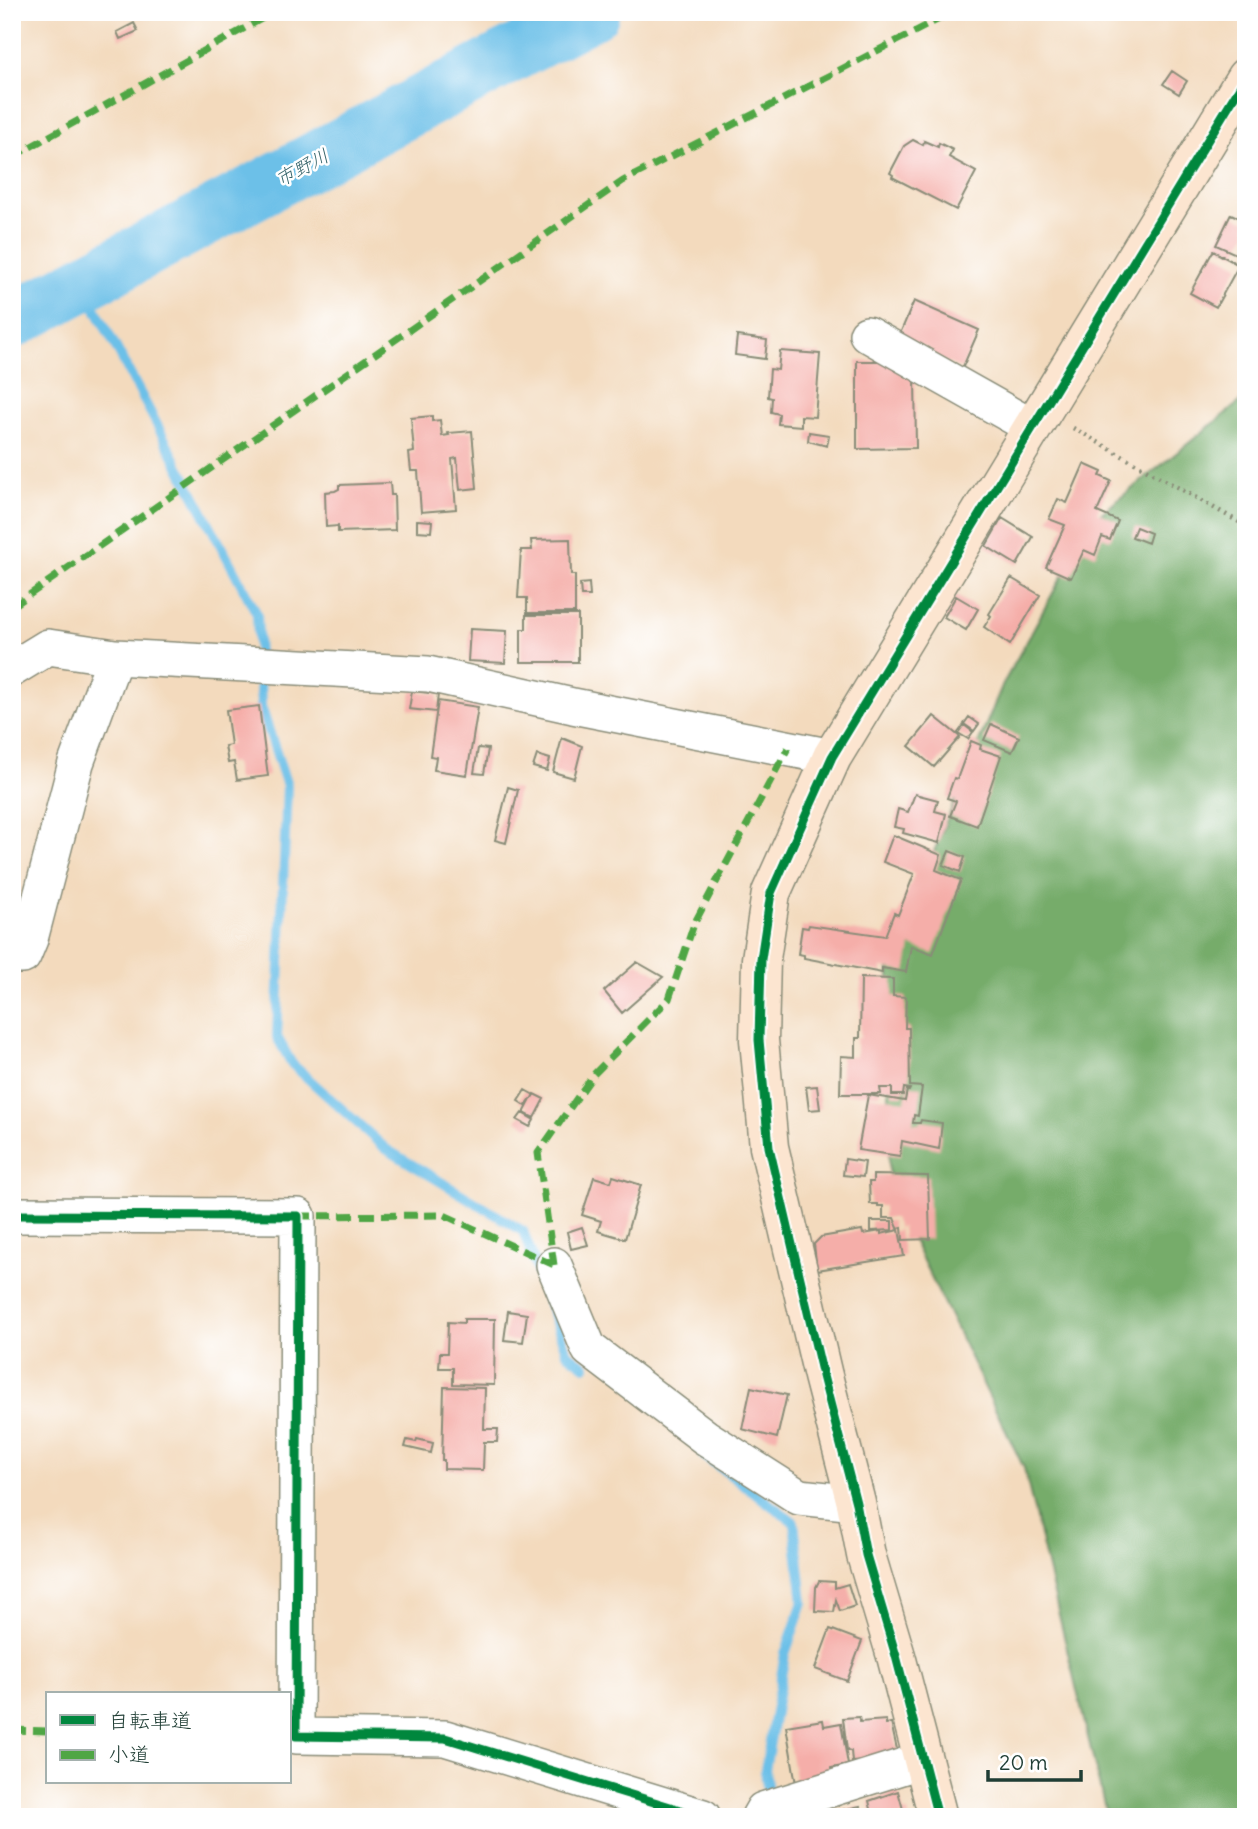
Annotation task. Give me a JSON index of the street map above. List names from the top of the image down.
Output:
{
  "water": ["市野川"],
  "legend": ["自転車道", "小道"],
  "scale_bar": "20 m"
}
